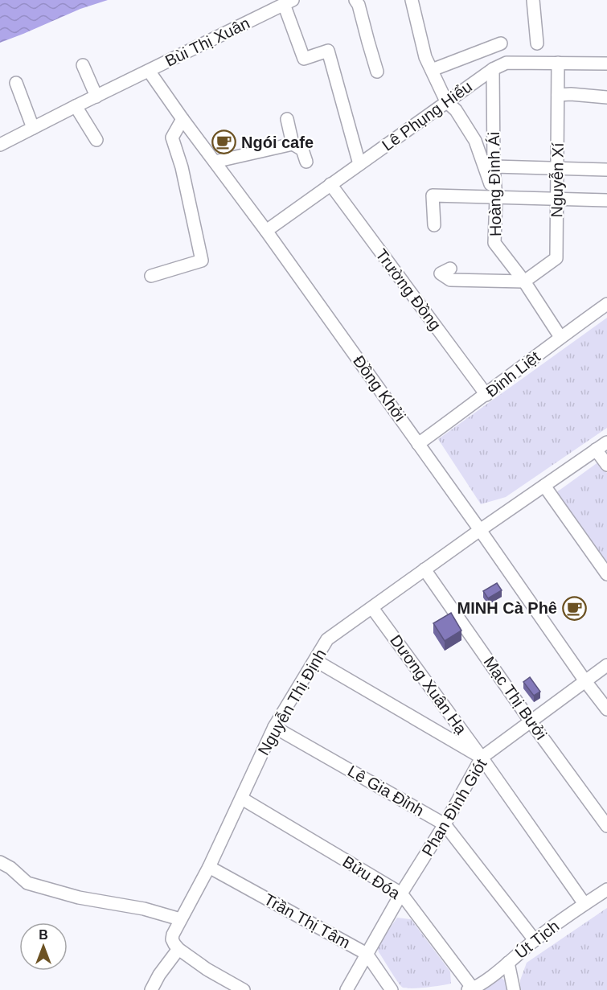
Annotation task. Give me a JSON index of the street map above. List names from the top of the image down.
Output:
{
  "streets": {
    "street": [
      "Bùi Thị Xuân",
      "Lê Phụng Hiểu",
      "Nguyễn Xí",
      "Hoàng Đình Ái",
      "Trường Đồng",
      "Đinh Liệt",
      "Đồng Khởi",
      "Dương Xuân Hạ",
      "Mạc Thị Bưởi",
      "Nguyễn Thị Định",
      "Lê Gia Đỉnh",
      "Phan Đình Giót",
      "Bửu Đóa",
      "Trần Thị Tâm",
      "Út Tịch"
    ]
  },
  "crossings": [
    ["Bùi Thị Xuân", "Đồng Khởi"],
    ["Lê Phụng Hiểu", "Nguyễn Xí"],
    ["Lê Phụng Hiểu", "Hoàng Đình Ái"],
    ["Lê Phụng Hiểu", "Trường Đồng"],
    ["Lê Phụng Hiểu", "Đồng Khởi"],
    ["Nguyễn Xí", "Hoàng Đình Ái"],
    ["Hoàng Đình Ái", "Đinh Liệt"],
    ["Trường Đồng", "Đinh Liệt"],
    ["Đinh Liệt", "Đồng Khởi"],
    ["Đồng Khởi", "Nguyễn Thị Định"],
    ["Đồng Khởi", "Phan Đình Giót"],
    ["Dương Xuân Hạ", "Nguyễn Thị Định"],
    ["Dương Xuân Hạ", "Phan Đình Giót"],
    ["Dương Xuân Hạ", "Út Tịch"],
    ["Mạc Thị Bưởi", "Nguyễn Thị Định"],
    ["Mạc Thị Bưởi", "Phan Đình Giót"],
    ["Nguyễn Thị Định", "Lê Gia Đỉnh"],
    ["Nguyễn Thị Định", "Bửu Đóa"],
    ["Nguyễn Thị Định", "Trần Thị Tâm"],
    ["Lê Gia Đỉnh", "Phan Đình Giót"],
    ["Lê Gia Đỉnh", "Út Tịch"],
    ["Phan Đình Giót", "Bửu Đóa"],
    ["Phan Đình Giót", "Trần Thị Tâm"],
    ["Bửu Đóa", "Út Tịch"]
  ],
  "places": {
    "cafe": ["Ngói cafe", "MINH Cà Phê"]
  },
  "north": "top"
}
